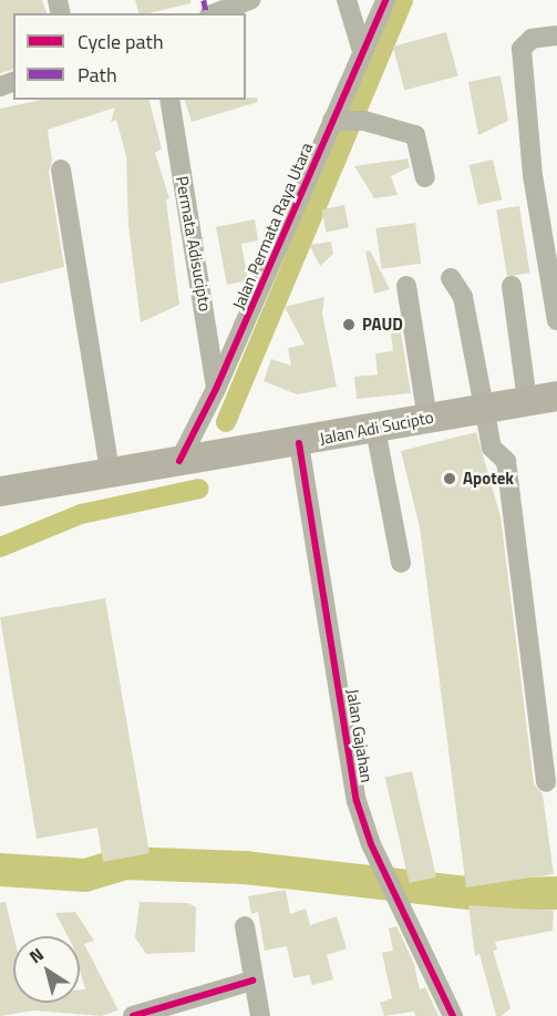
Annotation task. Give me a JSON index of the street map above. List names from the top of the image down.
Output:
{
  "streets": {
    "highway": ["Jalan Adi Sucipto"],
    "street": ["Jalan Permata Raya Utara", "Permata Adisucipto", "Jalan Gajahan"]
  },
  "crossings": [
    ["Jalan Permata Raya Utara", "Permata Adisucipto"],
    ["Jalan Permata Raya Utara", "Jalan Adi Sucipto"],
    ["Jalan Adi Sucipto", "Jalan Gajahan"]
  ],
  "places": ["PAUD", "Apotek"],
  "legend": ["Cycle path", "Path"],
  "north": "top left"
}
